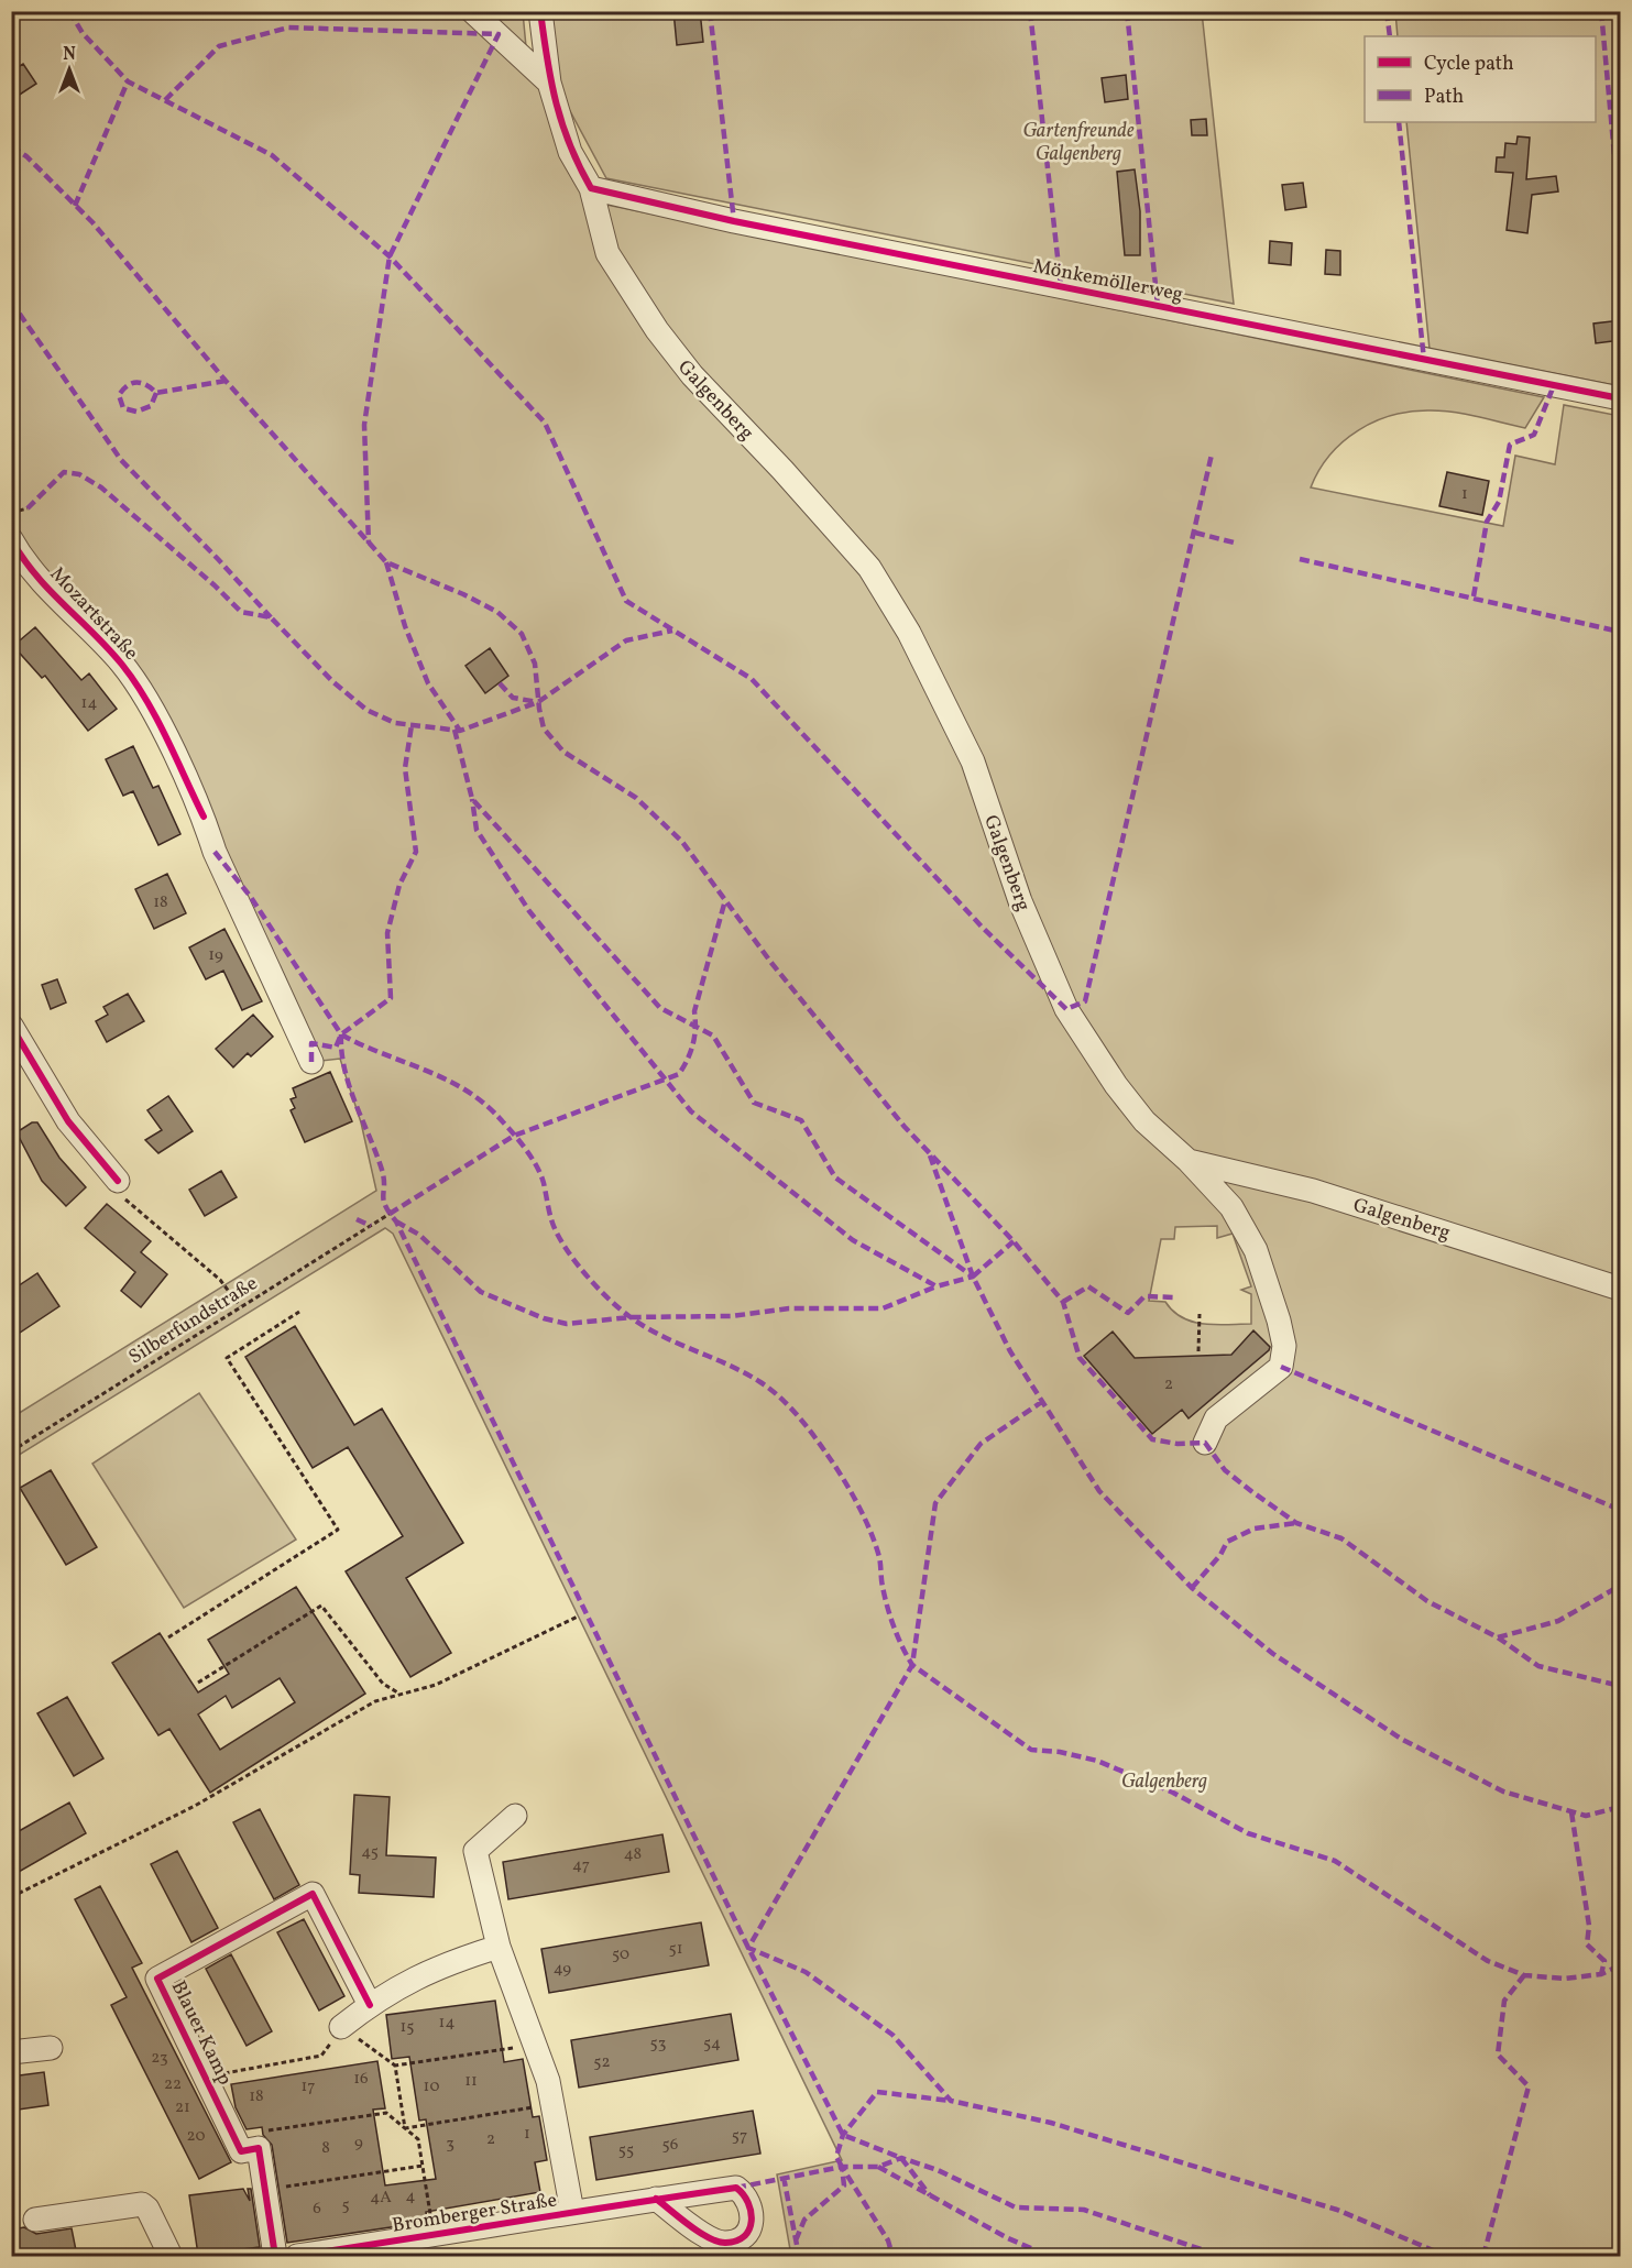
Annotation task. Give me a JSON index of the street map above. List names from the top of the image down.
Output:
{
  "streets": {
    "street": [
      "Mönkemöllerweg",
      "Galgenberg",
      "Mozartstraße",
      "Blauer Kamp",
      "Bromberger Straße"
    ],
    "path": ["Silberfundstraße"]
  },
  "crossings": [
    ["Mönkemöllerweg", "Galgenberg"]
  ],
  "parks": ["Gartenfreunde Galgenberg", "Galgenberg"],
  "house_numbers": [
    "1",
    "14",
    "18",
    "19",
    "2",
    "45",
    "48",
    "47",
    "51",
    "50",
    "49",
    "14",
    "15",
    "53",
    "54",
    "23",
    "52",
    "16",
    "11",
    "22",
    "17",
    "10",
    "18",
    "21",
    "1",
    "20",
    "57",
    "2",
    "9",
    "3",
    "56",
    "8",
    "55",
    "4",
    "4A",
    "5",
    "6"
  ],
  "legend": ["Cycle path", "Path"],
  "north": "top"
}
